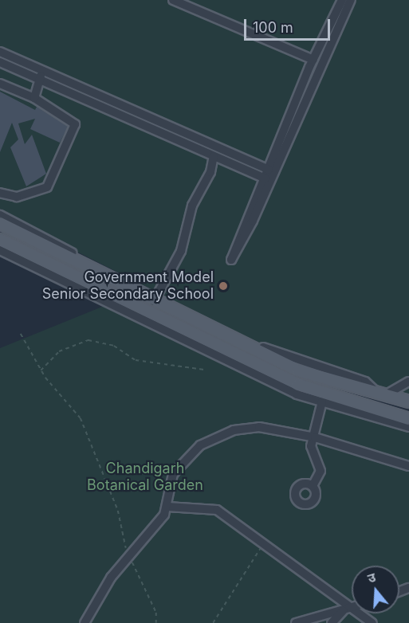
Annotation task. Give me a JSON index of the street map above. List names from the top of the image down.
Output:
{
  "parks": ["Chandigarh Botanical Garden"],
  "places": ["Government Model Senior Secondary School"],
  "scale_bar": "100 m",
  "north": "top"
}
